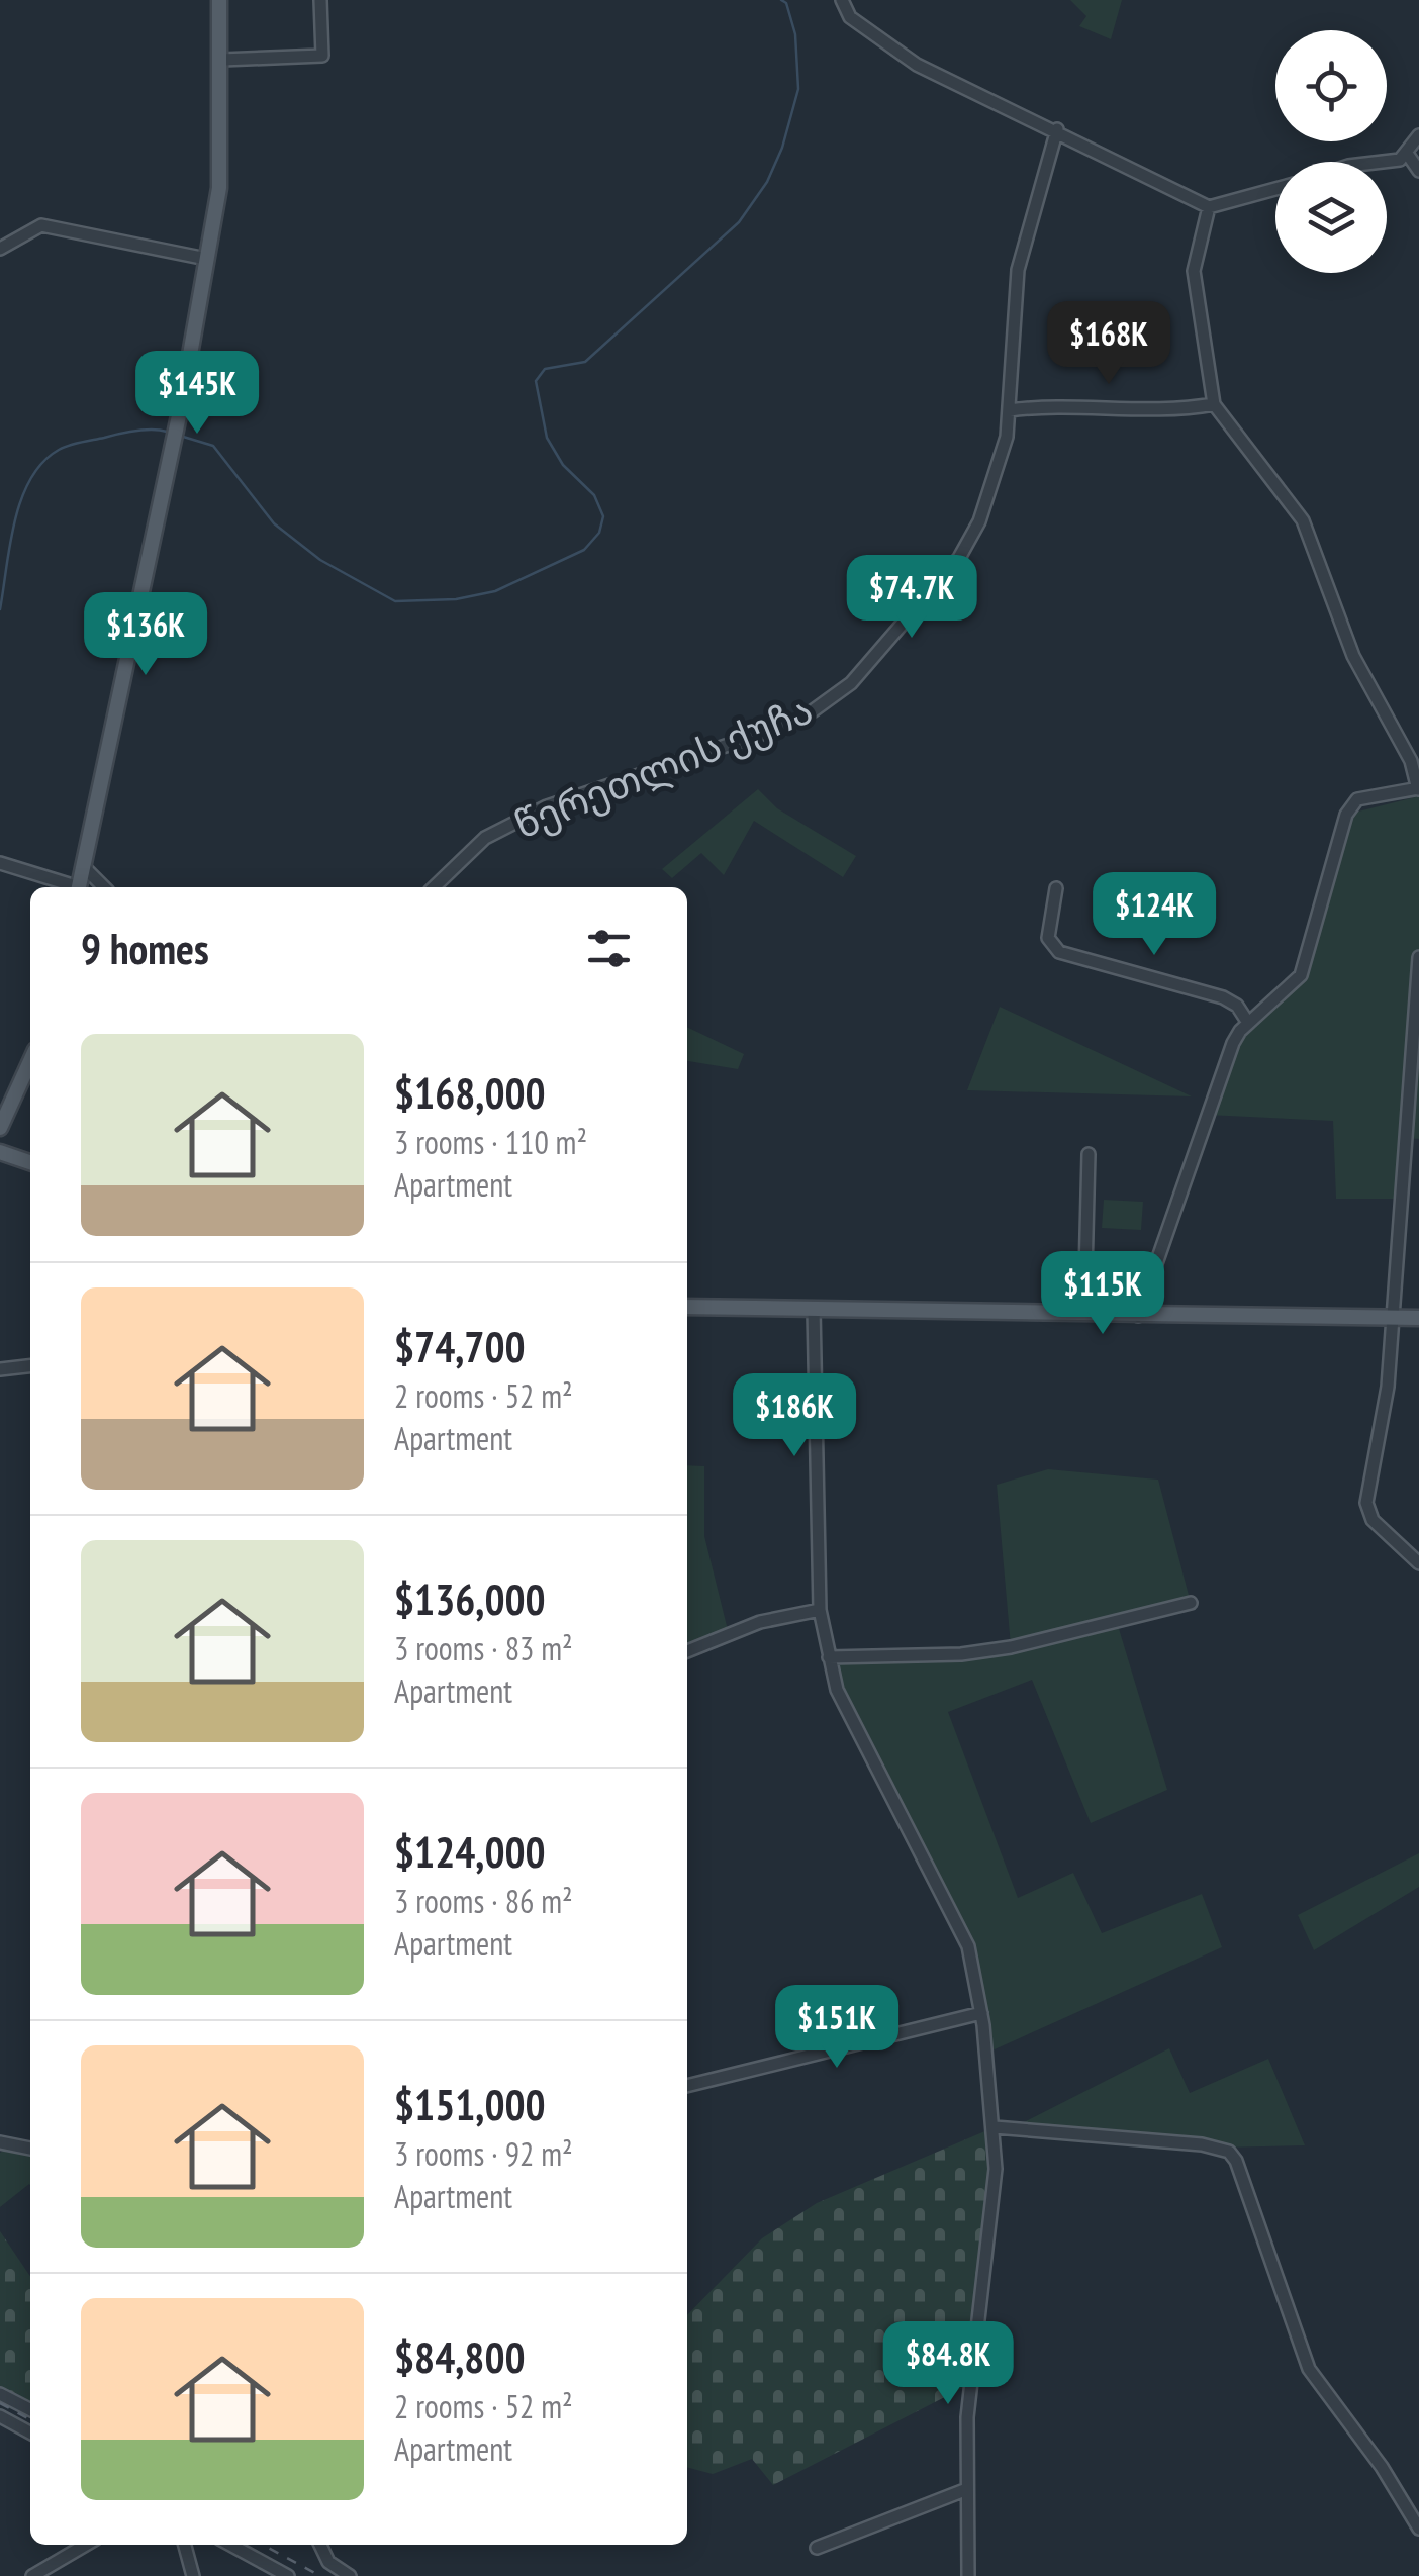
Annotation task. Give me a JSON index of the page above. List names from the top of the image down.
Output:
{
  "streets": {
    "street": ["წერეთლის ქუჩა"]
  },
  "page": {
    "price": [
      "$168K",
      "$145K",
      "$74.7K",
      "$136K",
      "$124K",
      "$115K",
      "$186K",
      "$151K",
      "$84.8K"
    ],
    "heading": "9 homes",
    "list": [
      {
        "name": "$168,000",
        "note": "3 rooms · 110 m² · Apartment"
      },
      {
        "name": "$74,700",
        "note": "2 rooms · 52 m² · Apartment"
      },
      {
        "name": "$136,000",
        "note": "3 rooms · 83 m² · Apartment"
      },
      {
        "name": "$124,000",
        "note": "3 rooms · 86 m² · Apartment"
      },
      {
        "name": "$151,000",
        "note": "3 rooms · 92 m² · Apartment"
      },
      {
        "name": "$84,800",
        "note": "2 rooms · 52 m² · Apartment"
      }
    ]
  }
}
